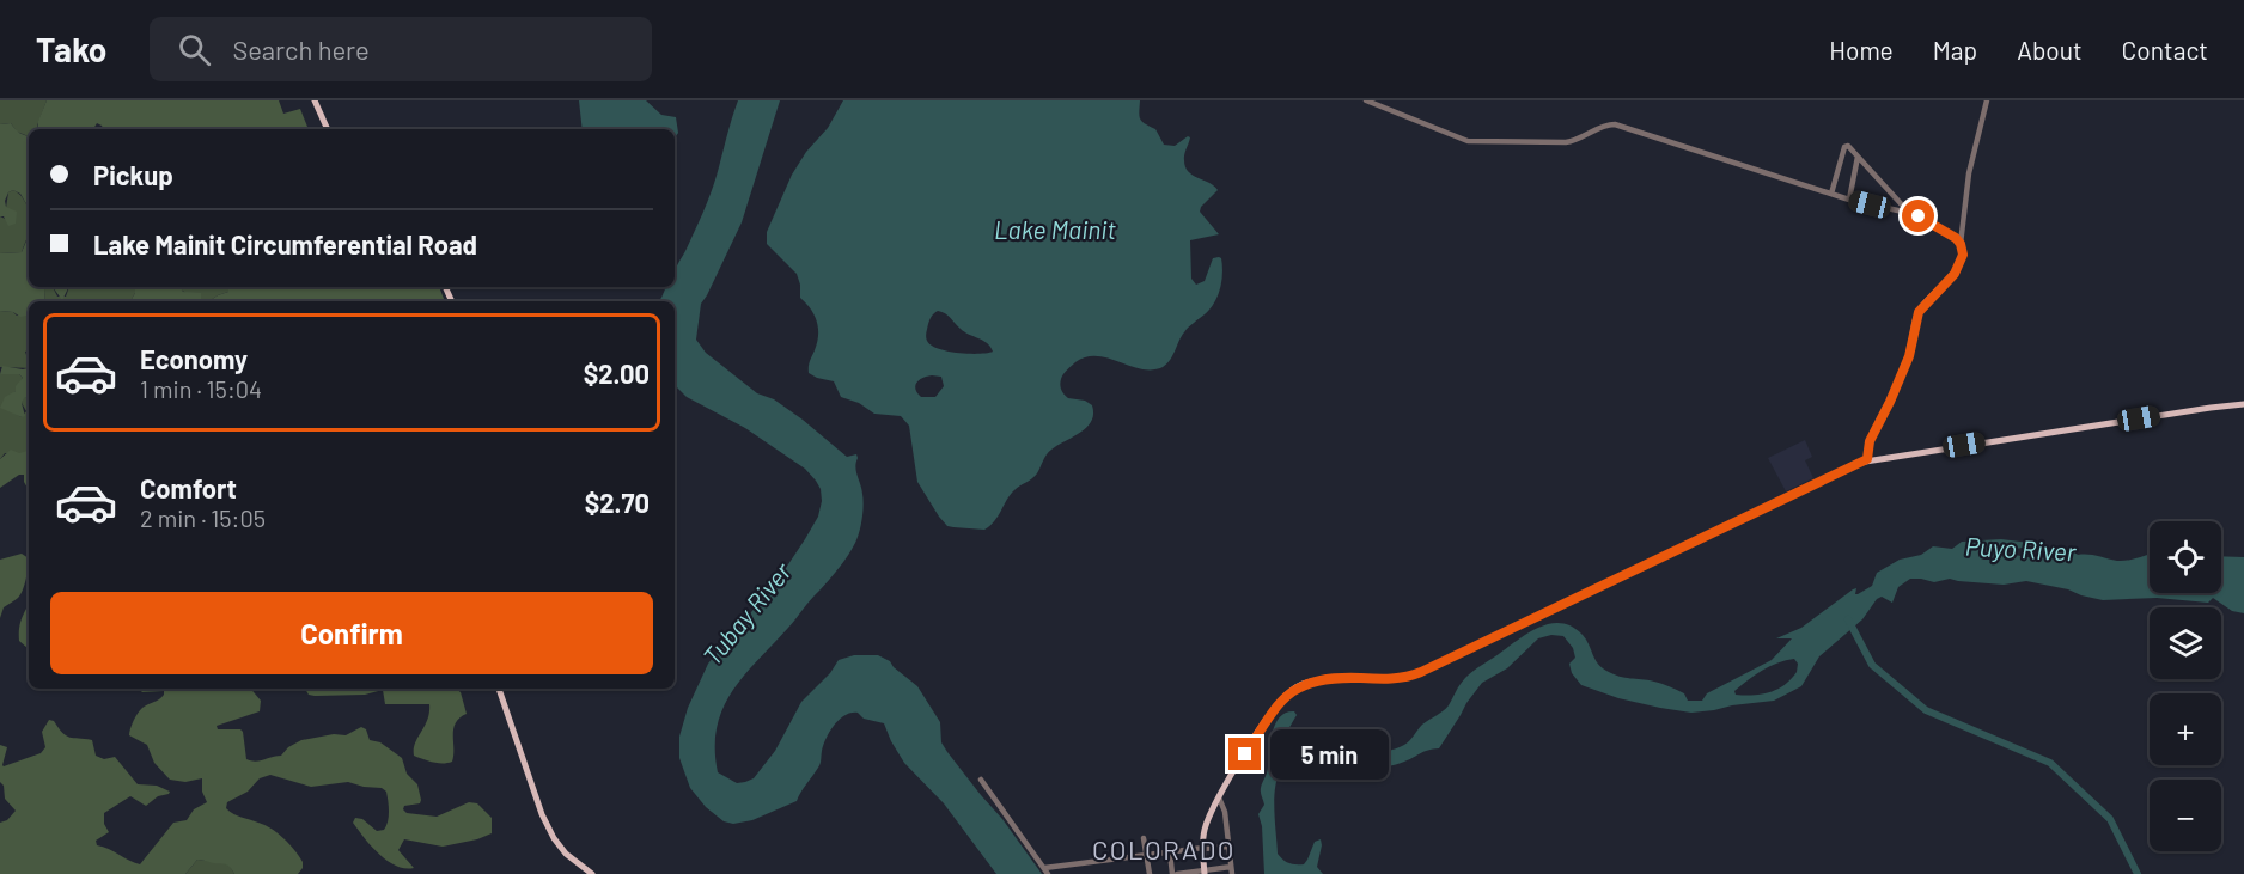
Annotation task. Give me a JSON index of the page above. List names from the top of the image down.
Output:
{
  "districts": ["COLORADO"],
  "water": ["Lake Mainit", "Puyo River", "Tubay River"],
  "page": {
    "header": "Tako",
    "search": "Search here",
    "nav": [
      "Home",
      "Map",
      "About",
      "Contact"
    ],
    "banner": ["Pickup", "Lake Mainit Circumferential Road"],
    "list": [
      {
        "name": "Economy",
        "note": "1 min · 15:04",
        "value": "$2.00"
      },
      {
        "name": "Comfort",
        "note": "2 min · 15:05",
        "value": "$2.70"
      }
    ],
    "map_buttons": ["+", "−"],
    "buttons": "Confirm",
    "bubble": "5 min"
  }
}
